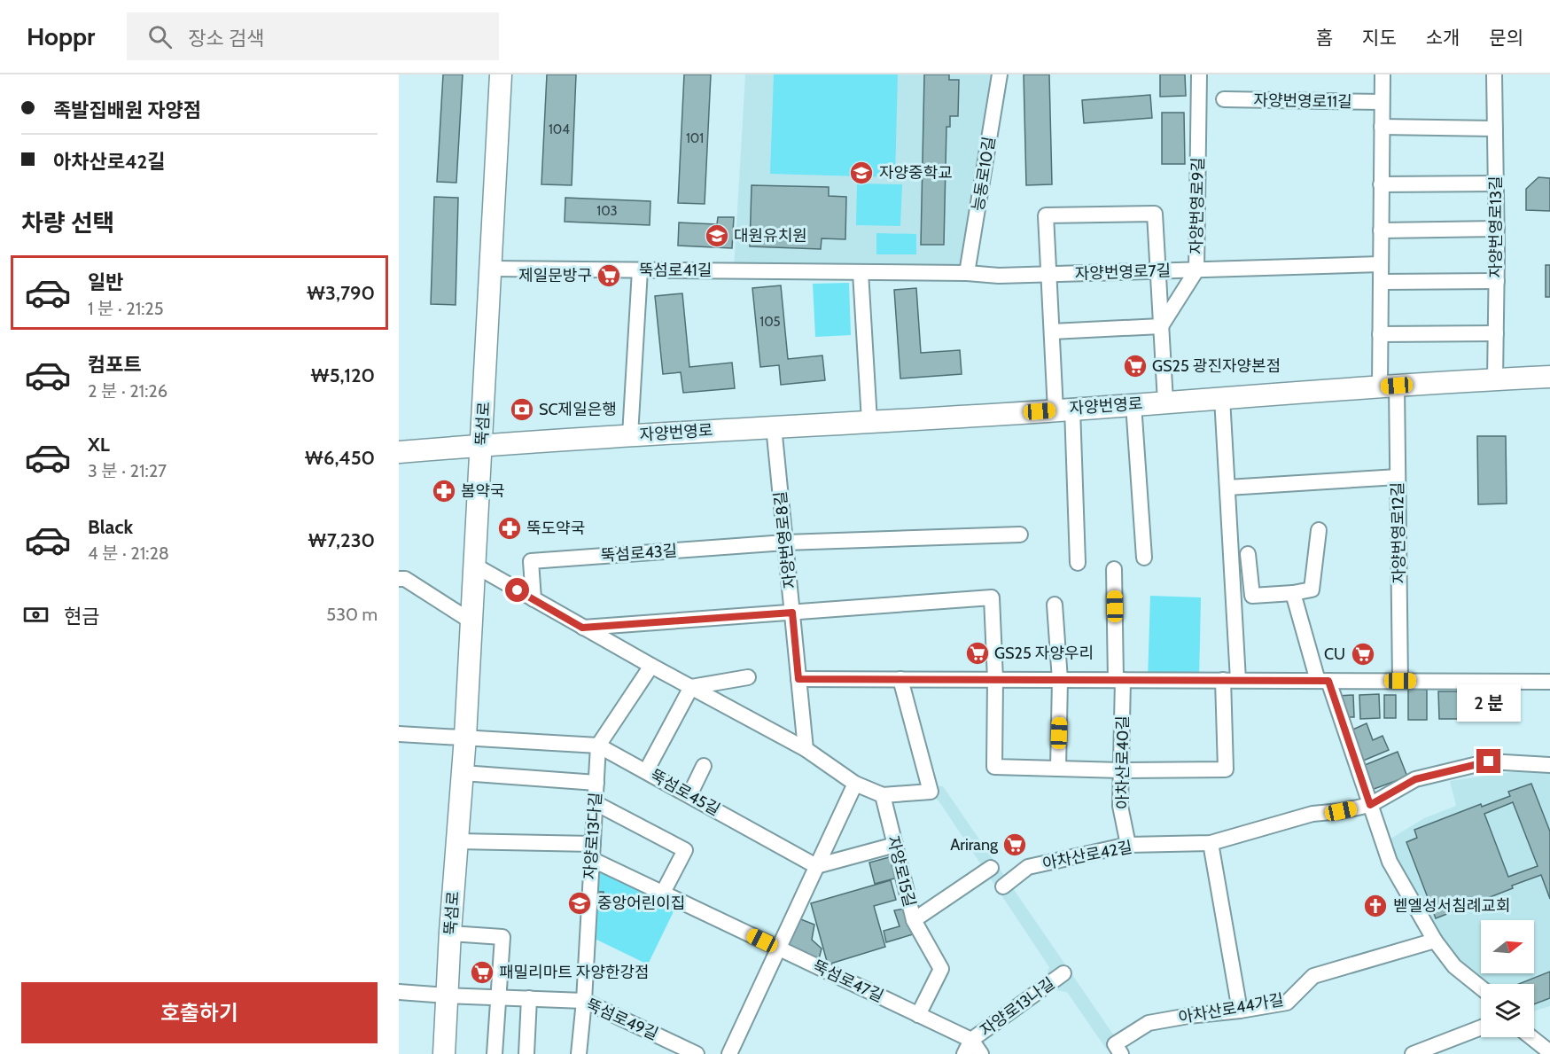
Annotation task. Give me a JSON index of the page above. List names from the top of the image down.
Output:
{
  "streets": {
    "street": [
      "자양번영로11길",
      "능동로10길",
      "자양번영로9길",
      "자양번영로13길",
      "뚝섬로41길",
      "자양번영로7길",
      "자양번영로",
      "뚝섬로",
      "자양번영로12길",
      "자양번영로8길",
      "뚝섬로43길",
      "아차산로40길",
      "뚝섬로45길",
      "자양로13다길",
      "아차산로42길",
      "자양로15길",
      "뚝섬로47길",
      "자양로13나길",
      "아차산로44가길",
      "뚝섬로49길"
    ]
  },
  "crossings": [
    ["능동로10길", "뚝섬로41길"],
    ["능동로10길", "자양번영로7길"],
    ["자양번영로9길", "자양번영로7길"],
    ["자양번영로13길", "자양번영로"],
    ["뚝섬로41길", "자양번영로7길"],
    ["뚝섬로41길", "자양번영로"],
    ["뚝섬로41길", "뚝섬로"],
    ["자양번영로", "뚝섬로"],
    ["자양번영로", "자양번영로12길"],
    ["자양번영로", "자양번영로8길"],
    ["뚝섬로", "뚝섬로45길"],
    ["뚝섬로", "뚝섬로49길"],
    ["자양번영로8길", "뚝섬로43길"],
    ["아차산로40길", "아차산로42길"],
    ["뚝섬로45길", "자양로13다길"],
    ["자양로13다길", "뚝섬로47길"],
    ["자양로13다길", "뚝섬로49길"],
    ["뚝섬로47길", "자양로13나길"]
  ],
  "places": {
    "school or university": ["자양중학교", "대원유치원", "중앙어린이집"],
    "supermarket": [
      "제일문방구",
      "GS25 광진자양본점",
      "GS25 자양우리",
      "CU",
      "Arirang",
      "패밀리마트 자양한강점"
    ],
    "bank": ["SC제일은행"],
    "pharmacy": ["봄약국", "뚝도약국"],
    "church": ["벧엘성서침례교회"]
  },
  "house_numbers": [
    "104",
    "101",
    "103",
    "105"
  ],
  "north": "right",
  "page": {
    "header": "Hoppr",
    "search": "장소 검색",
    "nav": [
      "홈",
      "지도",
      "소개",
      "문의"
    ],
    "banner": ["족발집배원 자양점", "아차산로42길"],
    "heading": "차량 선택",
    "list": [
      {
        "name": "일반",
        "note": "1 분 · 21:25",
        "value": "₩3,790"
      },
      {
        "name": "컴포트",
        "note": "2 분 · 21:26",
        "value": "₩5,120"
      },
      {
        "name": "XL",
        "note": "3 분 · 21:27",
        "value": "₩6,450"
      },
      {
        "name": "Black",
        "note": "4 분 · 21:28",
        "value": "₩7,230"
      }
    ],
    "pay": ["현금", "530 m"],
    "bubble": "2 분",
    "buttons": "호출하기"
  }
}
